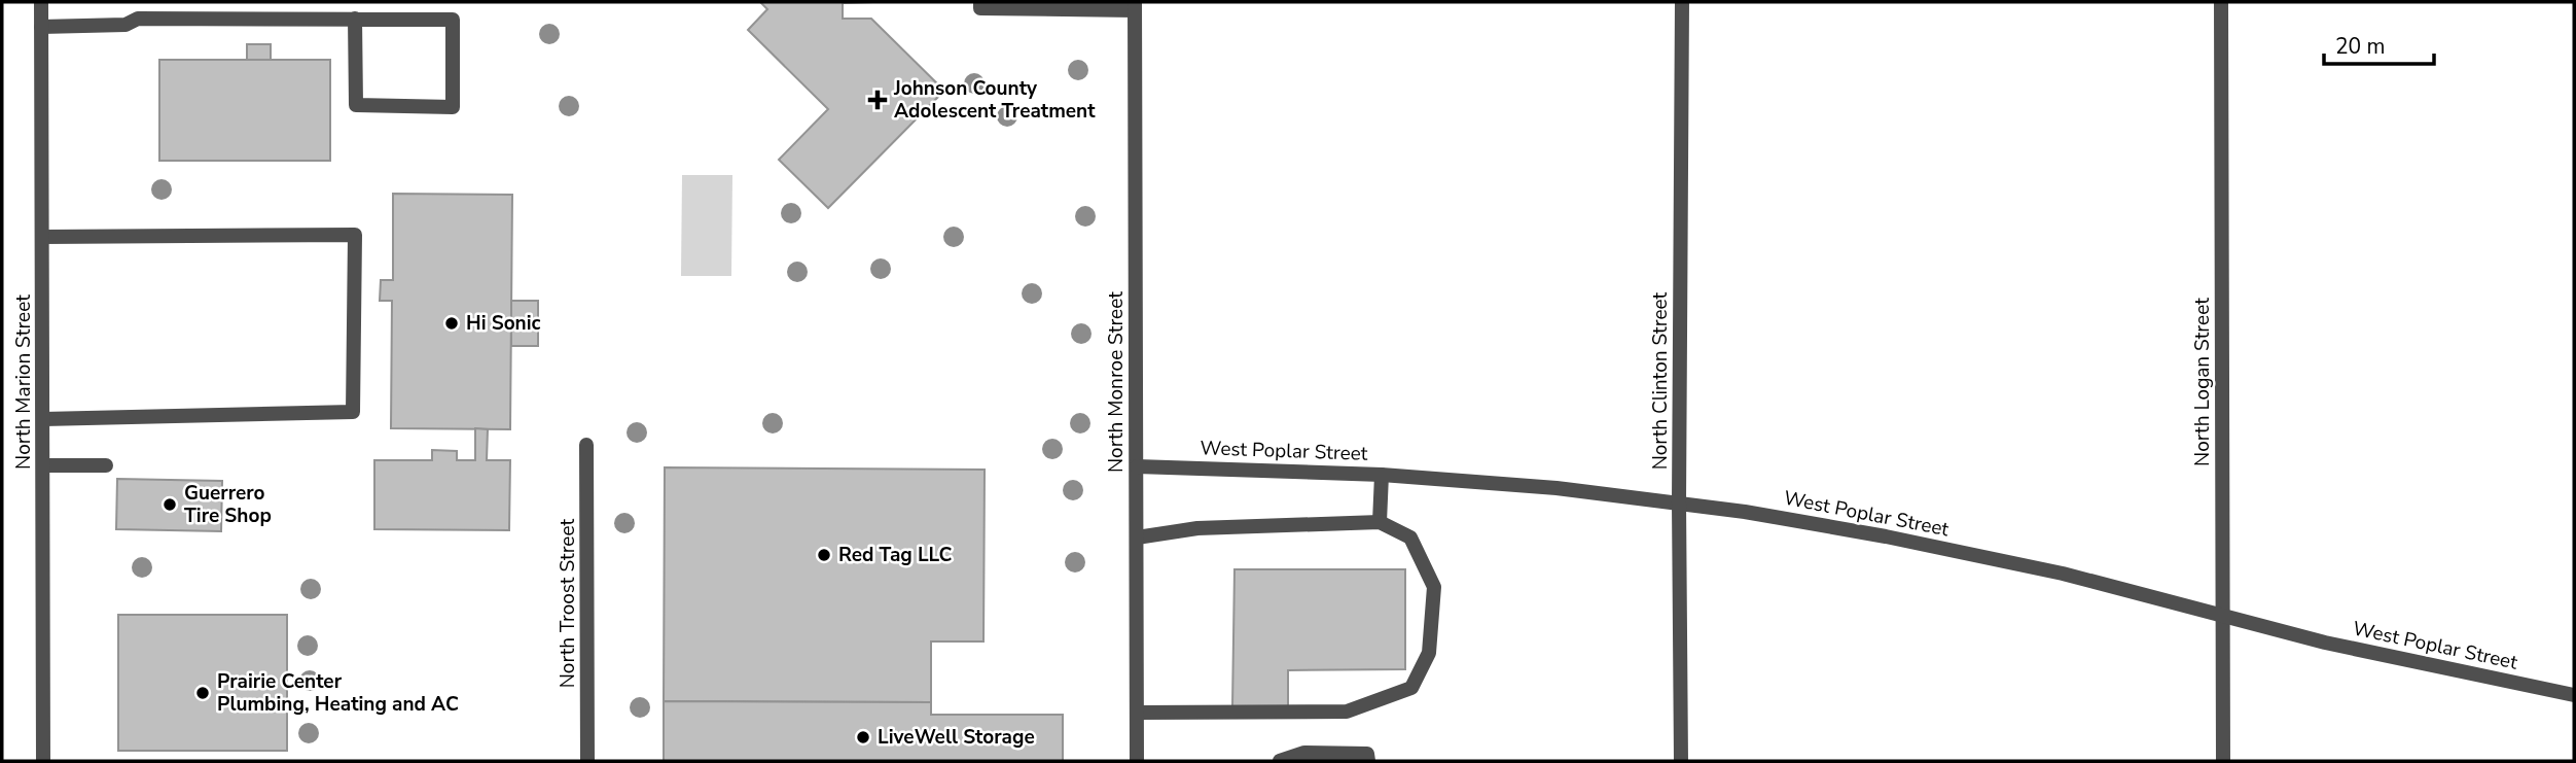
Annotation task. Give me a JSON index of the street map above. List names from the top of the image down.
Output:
{
  "streets": {
    "street": [
      "North Clinton Street",
      "North Marion Street",
      "North Monroe Street",
      "North Logan Street",
      "West Poplar Street",
      "North Troost Street"
    ]
  },
  "crossings": [
    ["North Clinton Street", "West Poplar Street"],
    ["North Monroe Street", "West Poplar Street"],
    ["North Logan Street", "West Poplar Street"]
  ],
  "places": {
    "health": ["Johnson County Adolescent Treatment"],
    "other": [
      "Hi Sonic",
      "Guerrero Tire Shop",
      "Red Tag LLC",
      "Prairie Center Plumbing, Heating and AC",
      "LiveWell Storage"
    ]
  },
  "scale_bar": "20 m"
}
